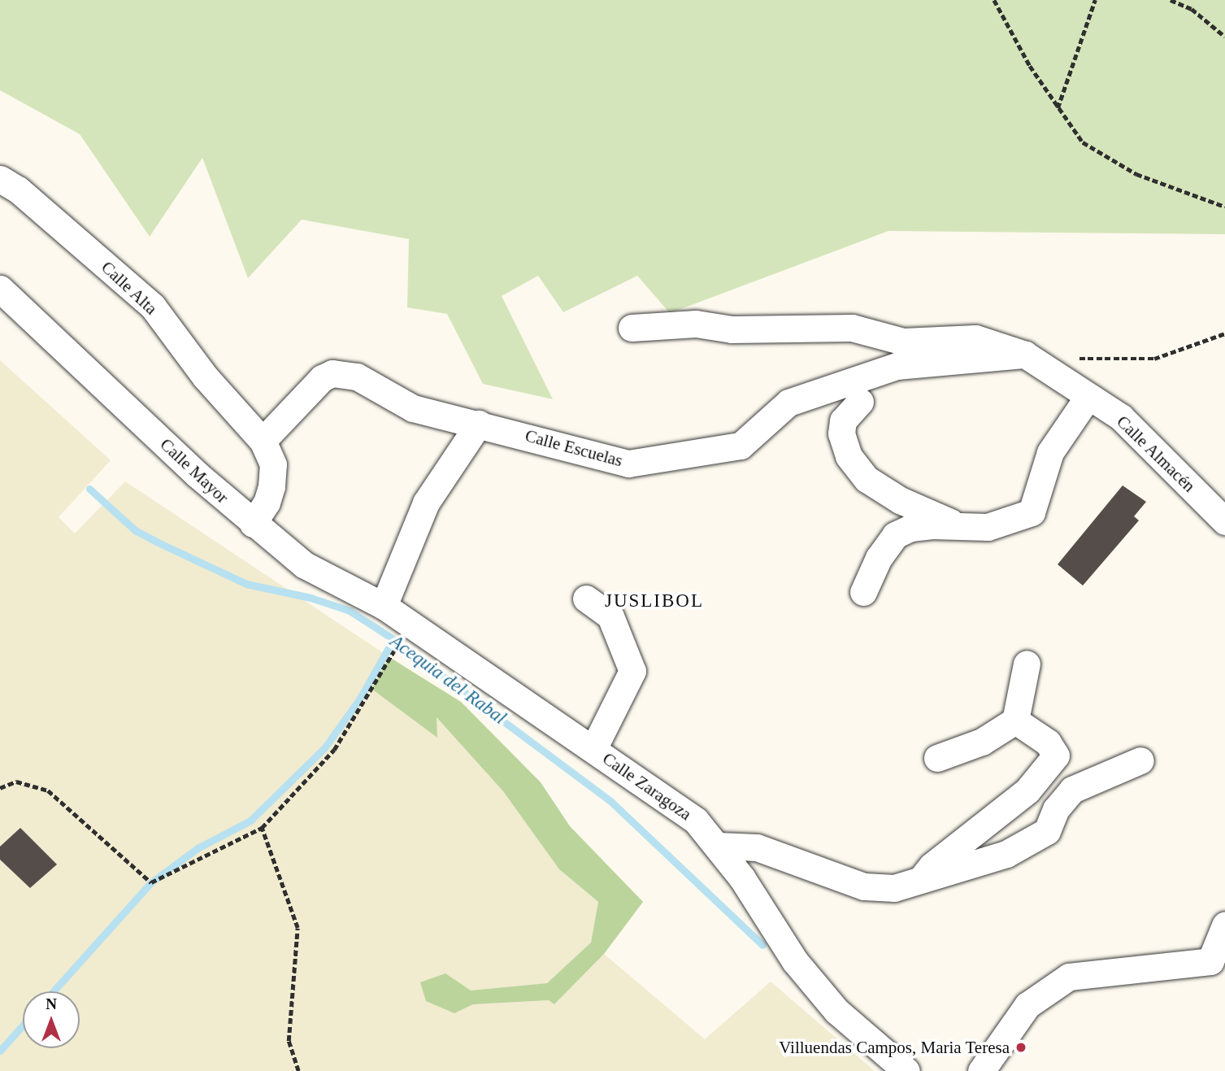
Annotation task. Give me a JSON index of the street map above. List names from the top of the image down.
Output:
{
  "streets": {
    "street": [
      "Calle Alta",
      "Calle Escuelas",
      "Calle Almacén",
      "Calle Mayor",
      "Calle Zaragoza"
    ]
  },
  "crossings": [
    ["Calle Alta", "Calle Escuelas"],
    ["Calle Escuelas", "Calle Almacén"],
    ["Calle Mayor", "Calle Zaragoza"]
  ],
  "districts": ["JUSLIBOL"],
  "water": ["Acequia del Rabal"],
  "places": ["Villuendas Campos, Maria Teresa"],
  "north": "top"
}
